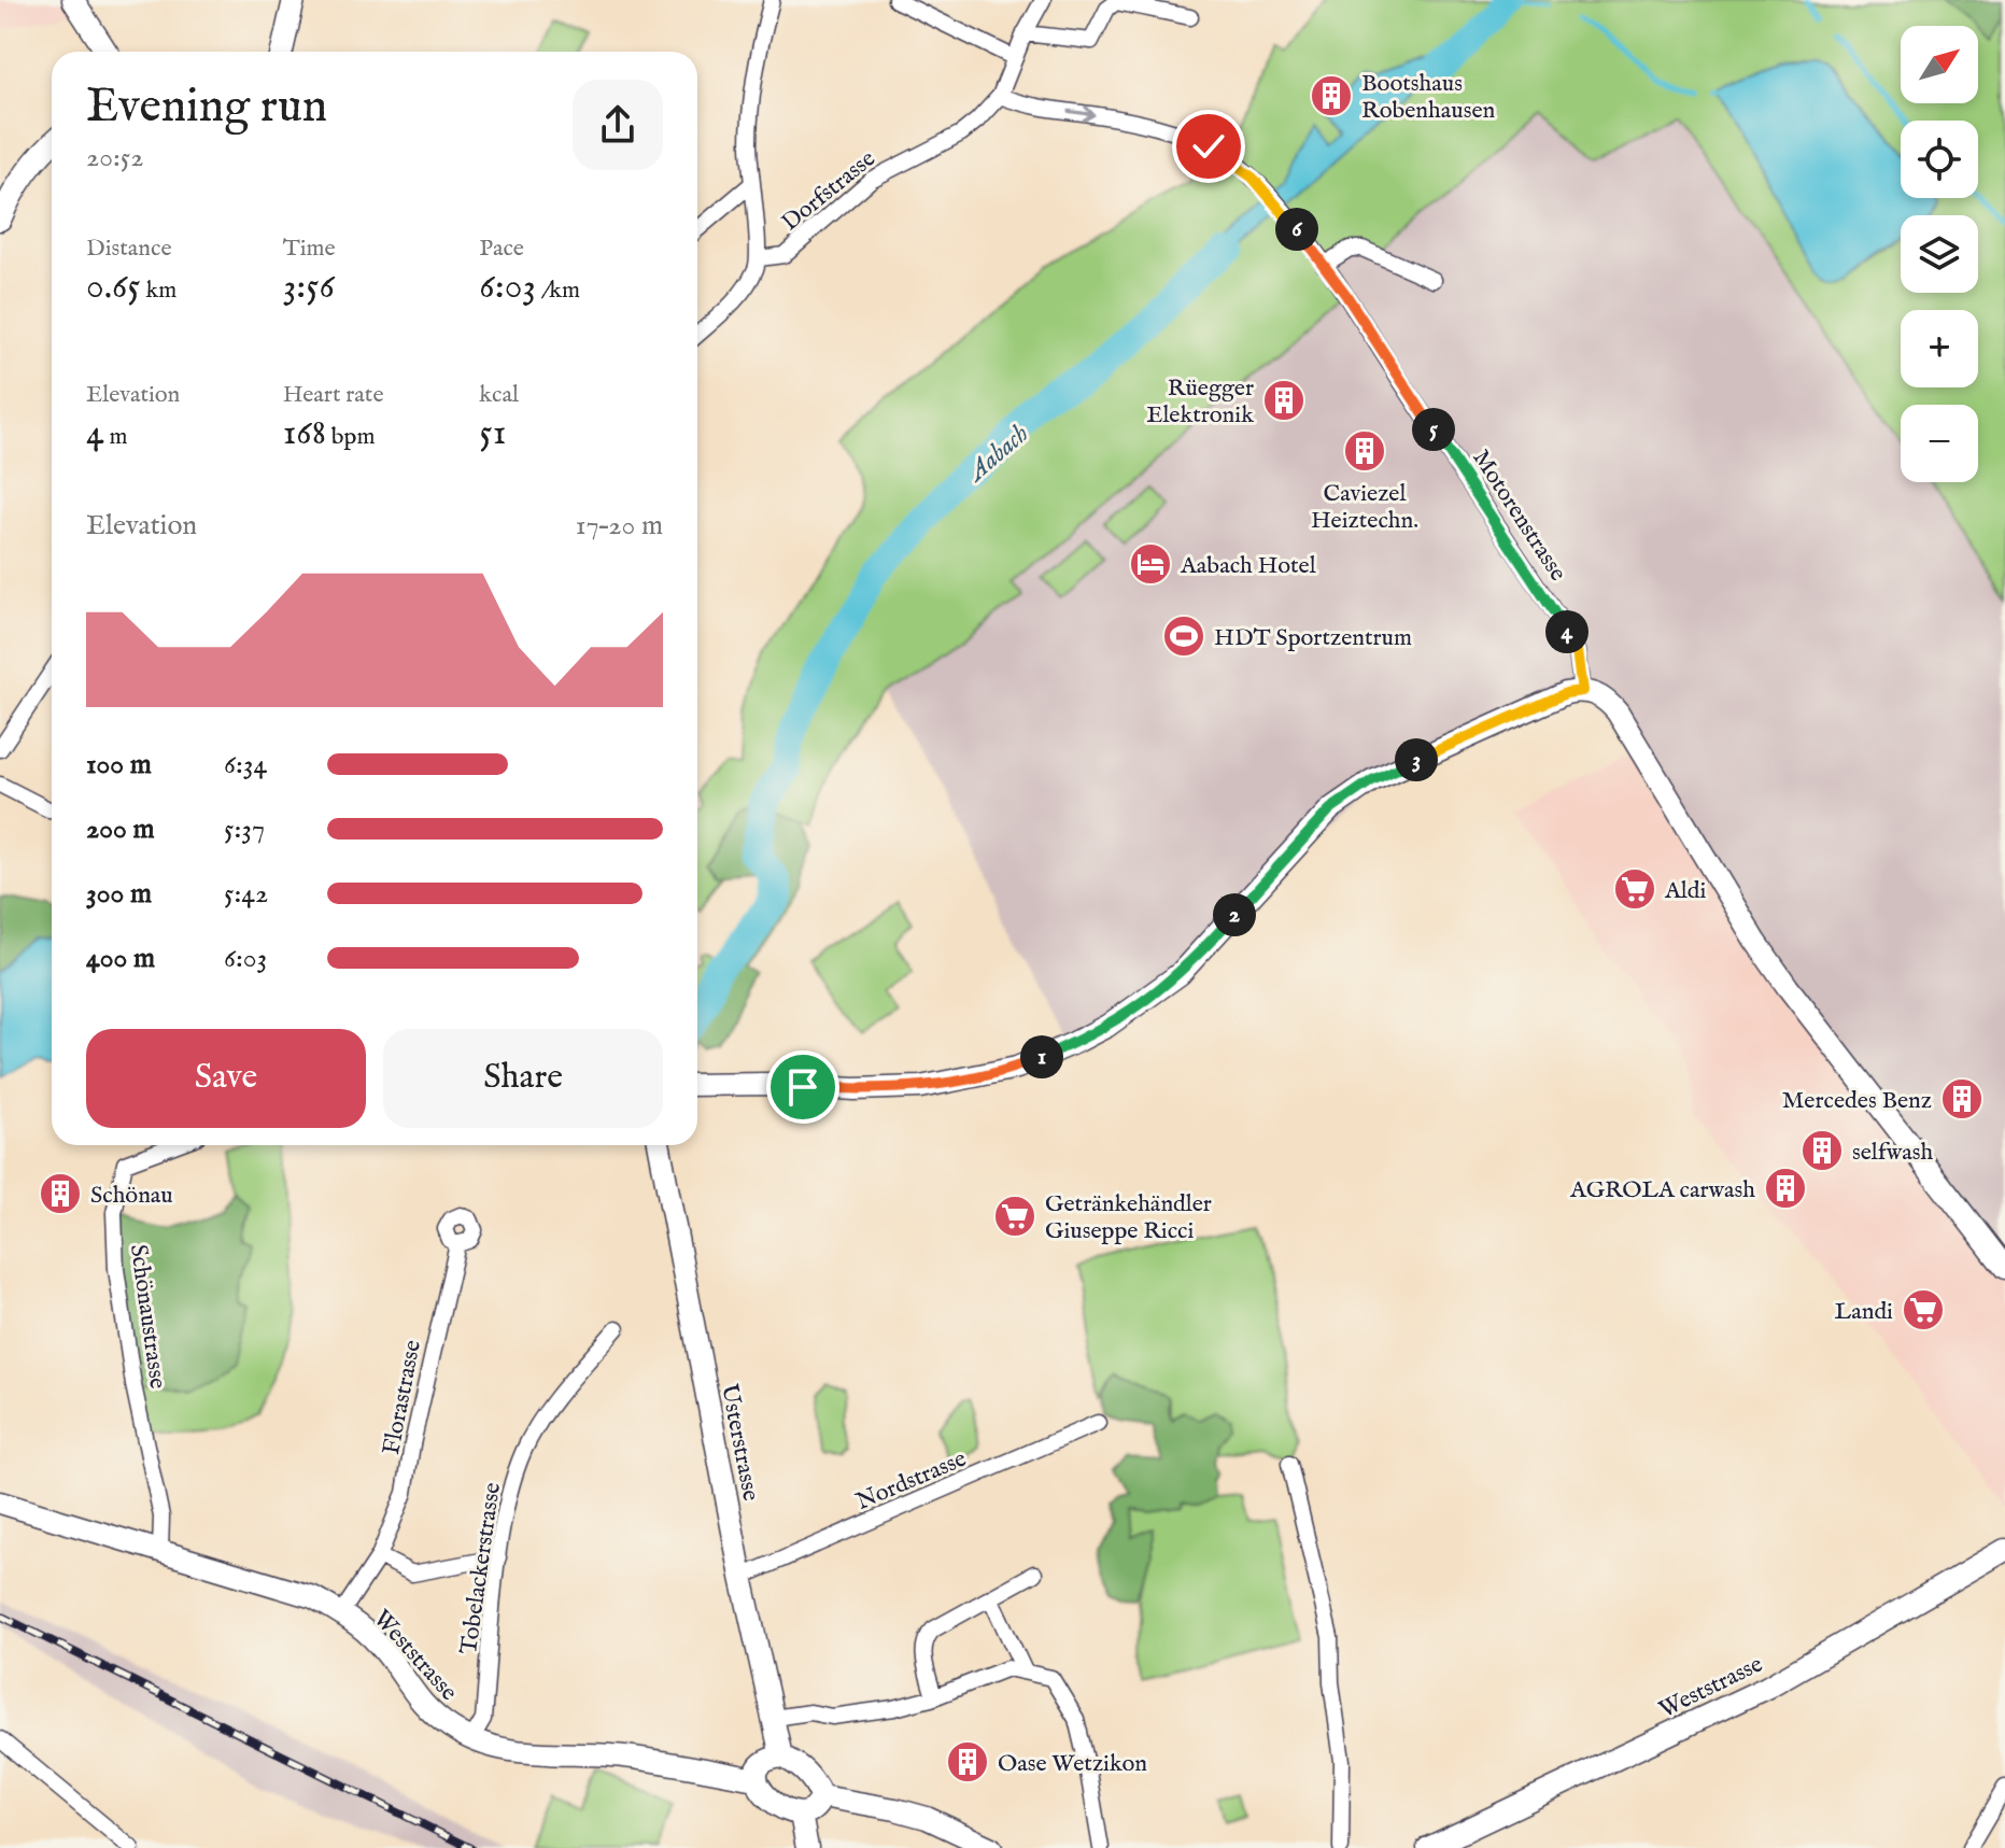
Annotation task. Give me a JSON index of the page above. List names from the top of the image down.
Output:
{
  "streets": {
    "street": [
      "Dorfstrasse",
      "Motorenstrasse",
      "Schönaustrasse",
      "Florastrasse",
      "Usterstrasse",
      "Nordstrasse",
      "Tobelackerstrasse",
      "Weststrasse"
    ]
  },
  "crossings": [
    ["Dorfstrasse", "Motorenstrasse"],
    ["Schönaustrasse", "Weststrasse"],
    ["Florastrasse", "Weststrasse"],
    ["Usterstrasse", "Nordstrasse"],
    ["Usterstrasse", "Weststrasse"],
    ["Tobelackerstrasse", "Weststrasse"]
  ],
  "one_way": ["Motorenstrasse"],
  "water": ["Aabach"],
  "places": {
    "building": [
      "Bootshaus Robenhausen",
      "Rüegger Elektronik",
      "Caviezel Heiztechn.",
      "Mercedes Benz",
      "selfwash",
      "AGROLA carwash",
      "Schönau",
      "Oase Wetzikon"
    ],
    "hotel": ["Aabach Hotel"],
    "sports": ["HDT Sportzentrum"],
    "supermarket": ["Aldi", "Getränkehändler Giuseppe Ricci", "Landi"]
  },
  "north": "top right",
  "page": {
    "map_buttons": ["+", "−"],
    "heading": ["Evening run", "20:52"],
    "stats": [
      ["Distance", "0.65 km"],
      ["Time", "3:56"],
      ["Pace", "6:03 /km"],
      ["Elevation", "4 m"],
      ["Heart rate", "168 bpm"],
      ["kcal", "51"]
    ],
    "pins": [
      "6",
      "5",
      "4",
      "3",
      "2",
      "1"
    ],
    "chart": ["Elevation", "17–20 m"],
    "list": [
      {
        "name": "100 m",
        "note": "6:34"
      },
      {
        "name": "200 m",
        "note": "5:37"
      },
      {
        "name": "300 m",
        "note": "5:42"
      },
      {
        "name": "400 m",
        "note": "6:03"
      }
    ],
    "buttons": ["Save", "Share"]
  }
}
